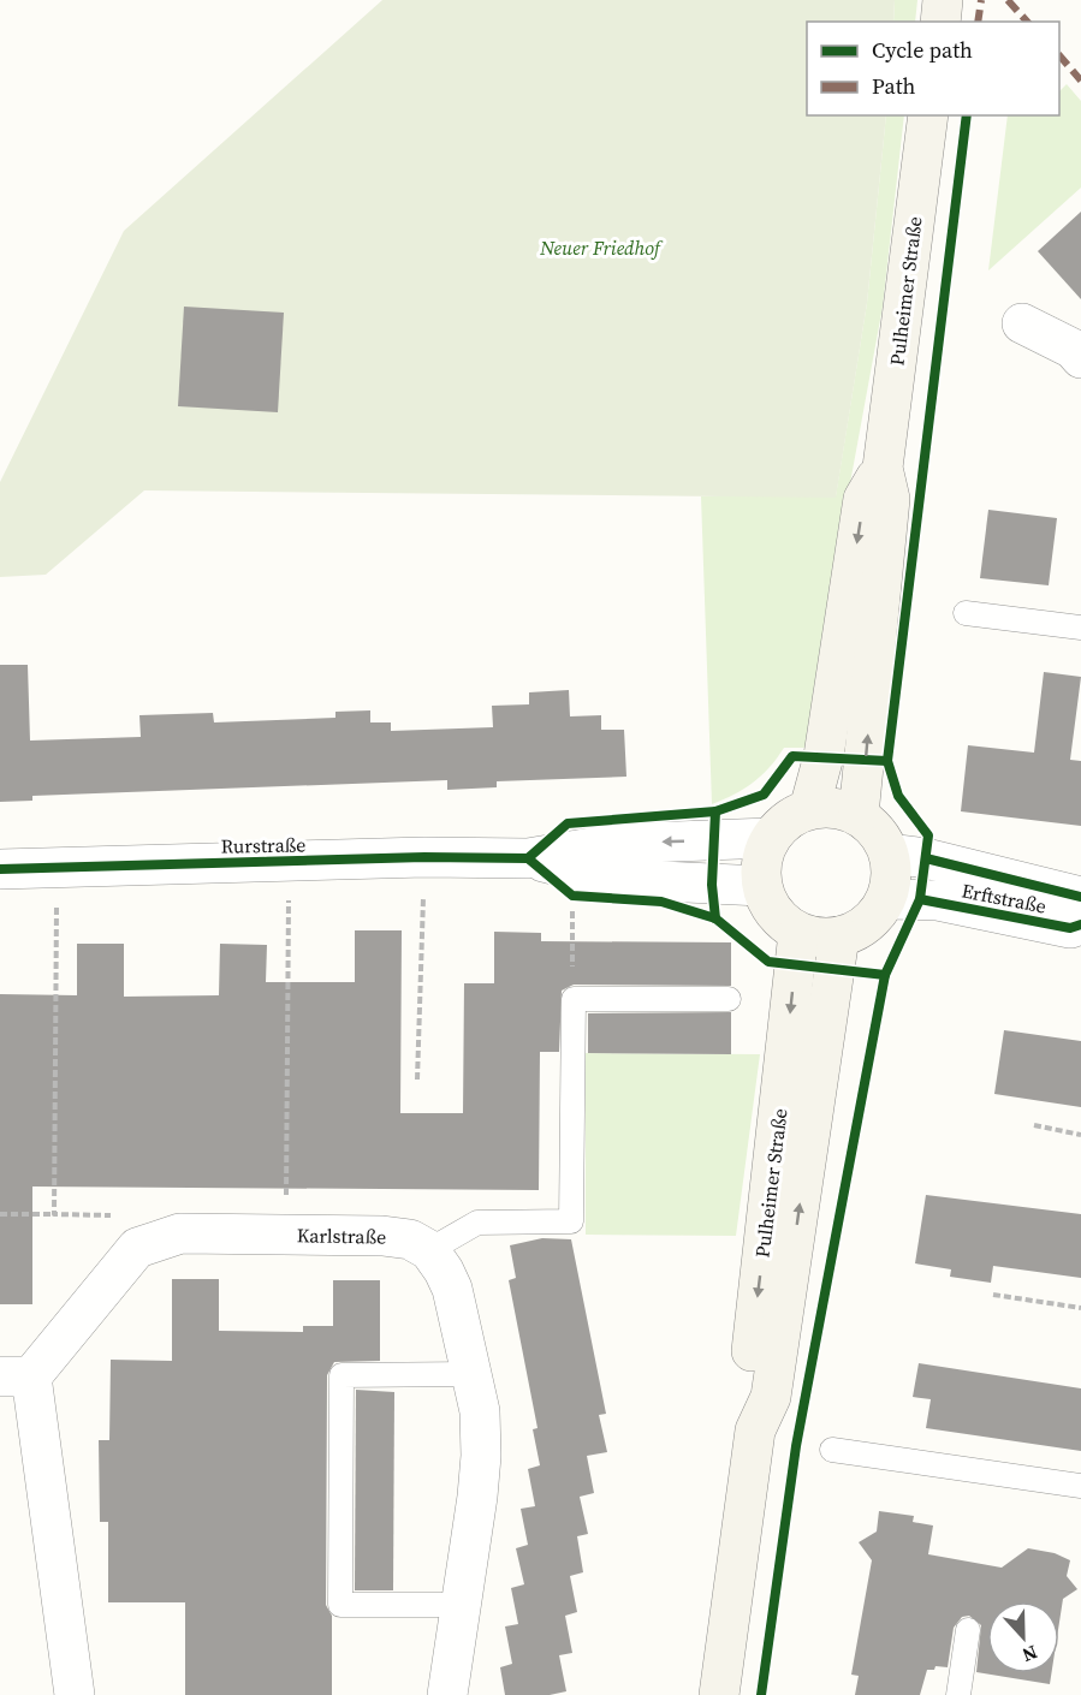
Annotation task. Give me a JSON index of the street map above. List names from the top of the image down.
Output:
{
  "streets": {
    "main road": ["Pulheimer Straße"],
    "street": ["Rurstraße", "Erftstraße", "Karlstraße"]
  },
  "crossings": [
    ["Pulheimer Straße", "Rurstraße"],
    ["Pulheimer Straße", "Erftstraße"],
    ["Rurstraße", "Erftstraße"]
  ],
  "parks": ["Neuer Friedhof"],
  "legend": ["Cycle path", "Path"],
  "north": "bottom"
}
